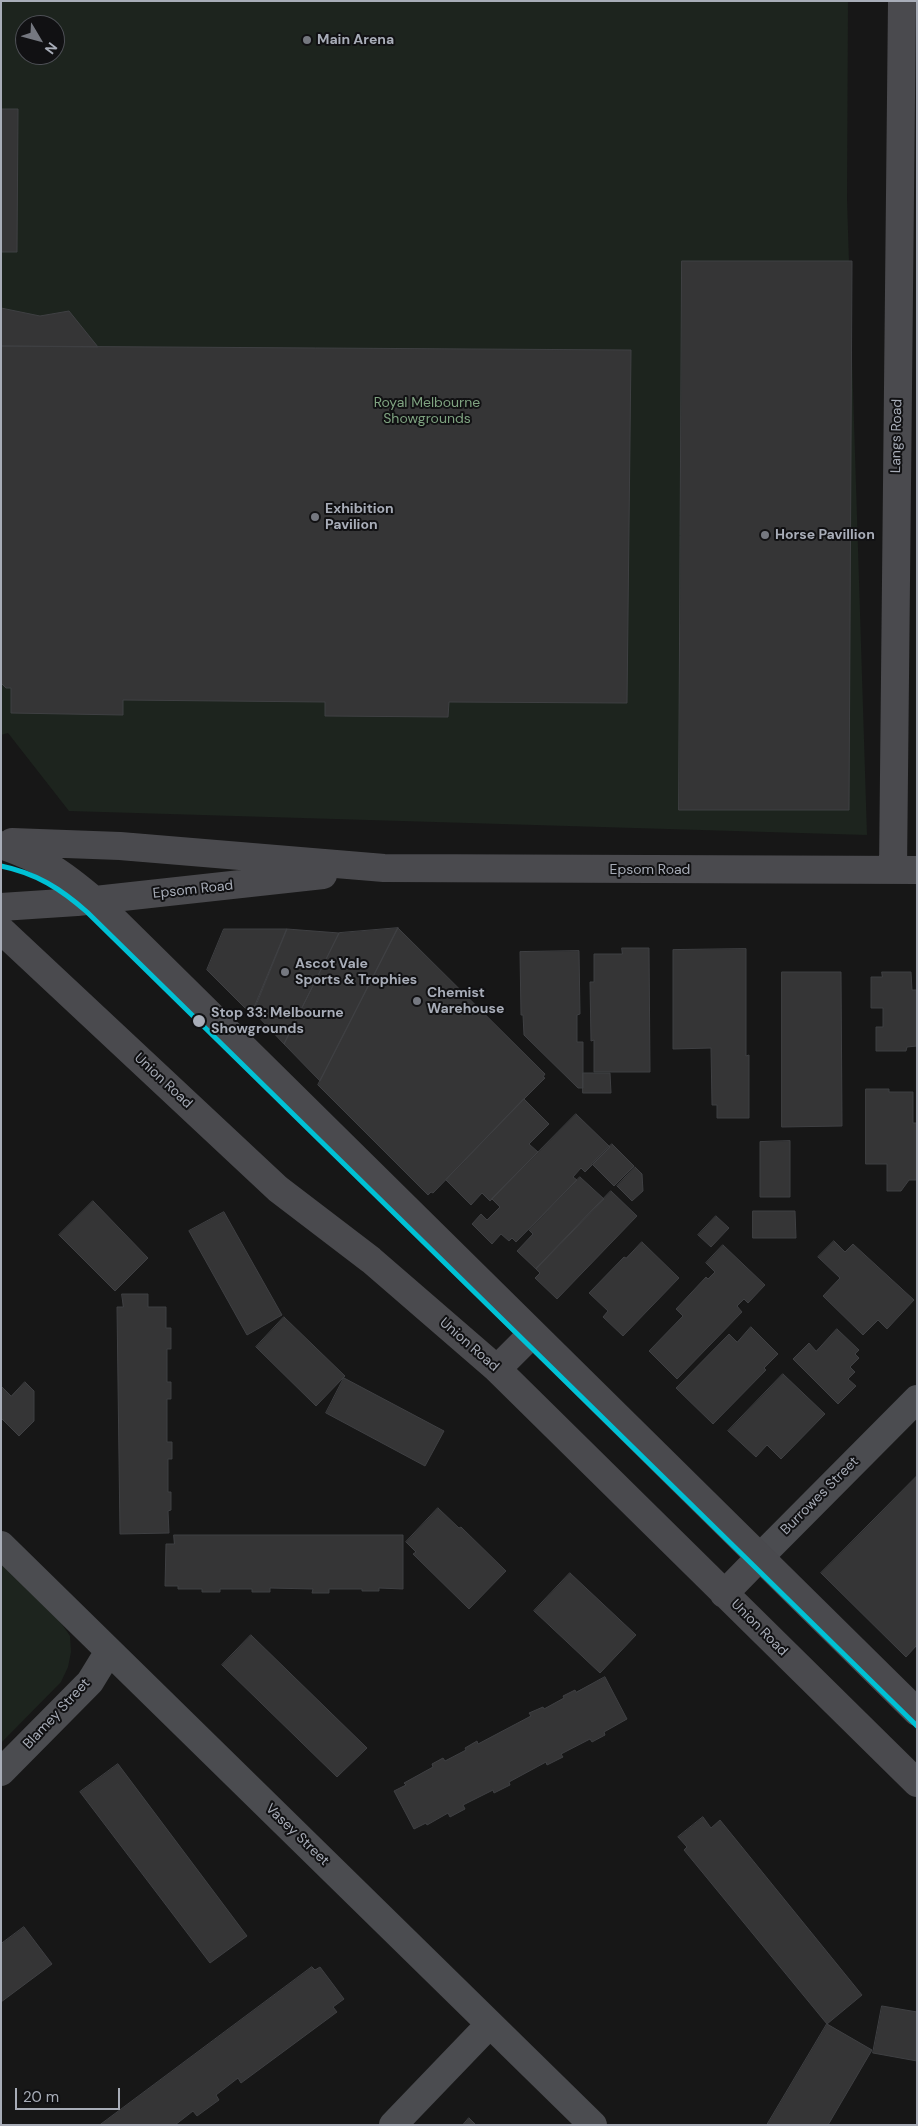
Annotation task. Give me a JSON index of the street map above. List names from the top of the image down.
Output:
{
  "streets": {
    "street": [
      "Langs Road",
      "Epsom Road",
      "Union Road",
      "Burrowes Street",
      "Blamey Street",
      "Vasey Street"
    ]
  },
  "crossings": [
    ["Langs Road", "Epsom Road"],
    ["Union Road", "Burrowes Street"],
    ["Blamey Street", "Vasey Street"]
  ],
  "parks": ["Royal Melbourne Showgrounds"],
  "places": [
    "Main Arena",
    "Exhibition Pavilion",
    "Horse Pavillion",
    "Ascot Vale Sports & Trophies",
    "Chemist Warehouse",
    "Stop 33: Melbourne Showgrounds"
  ],
  "scale_bar": "20 m",
  "north": "bottom right"
}
